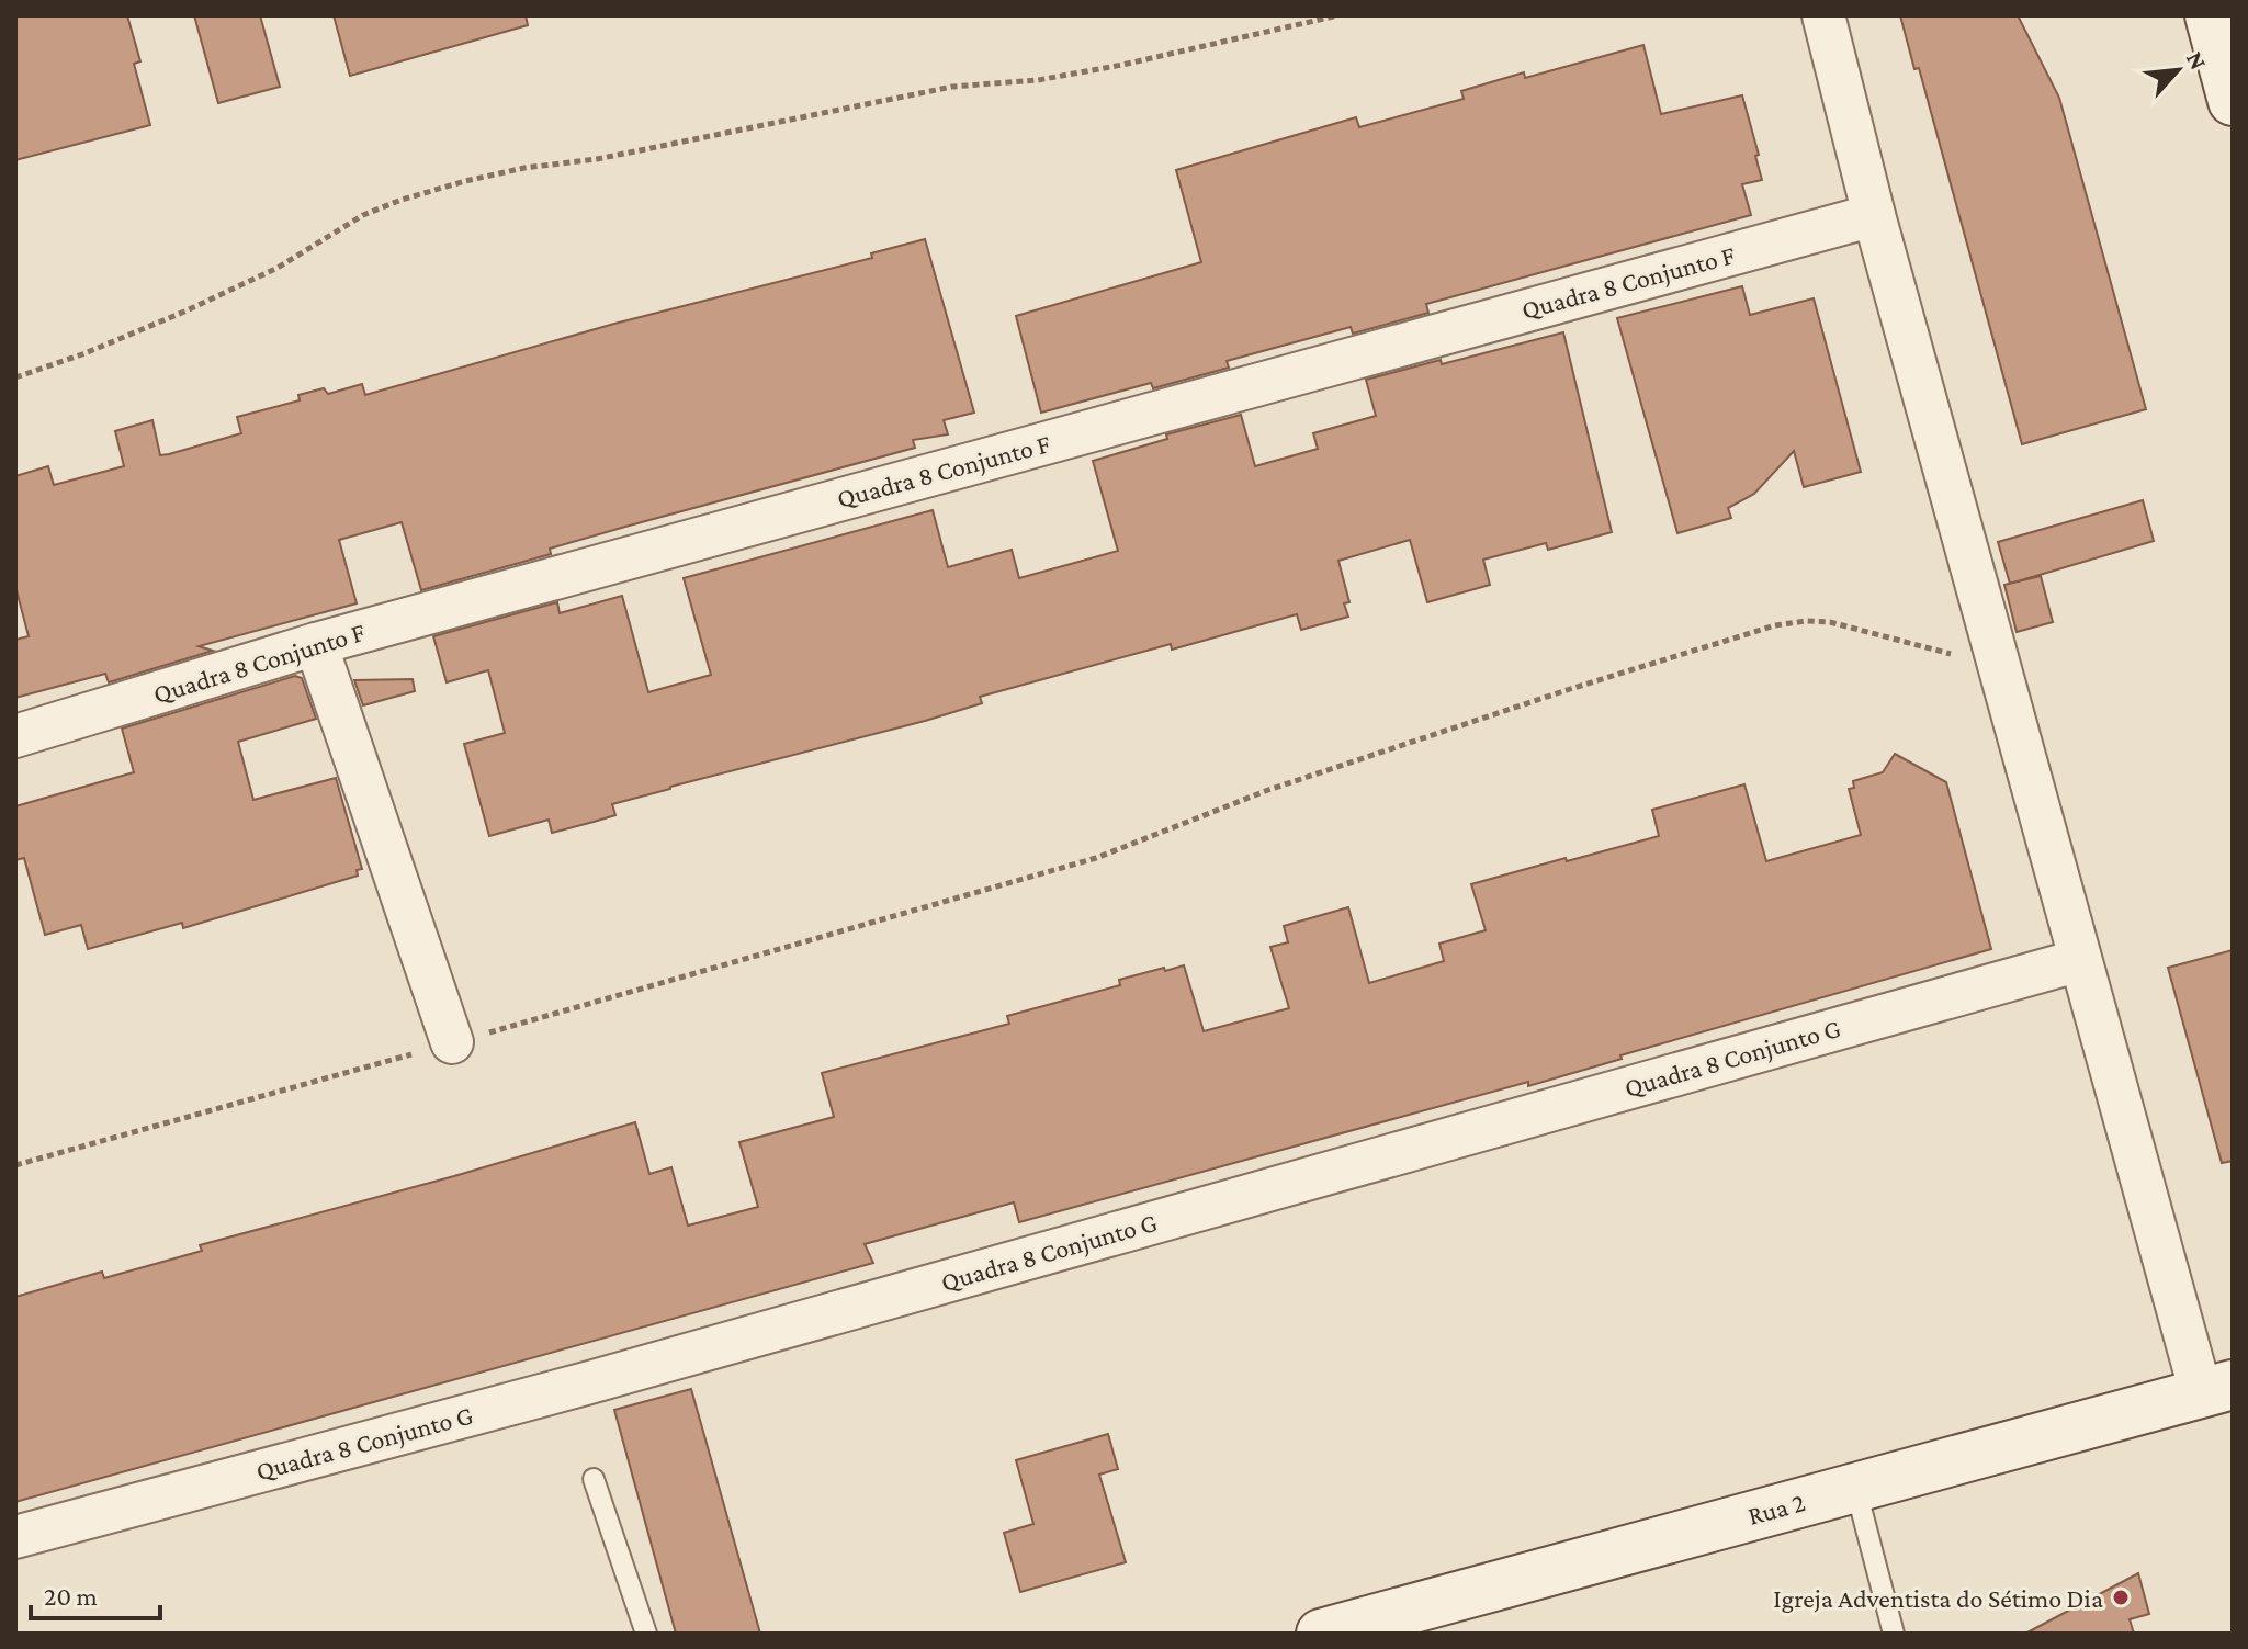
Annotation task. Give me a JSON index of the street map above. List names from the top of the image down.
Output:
{
  "streets": {
    "street": ["Quadra 8 Conjunto F", "Quadra 8 Conjunto G", "Rua 2"]
  },
  "places": ["Igreja Adventista do Sétimo Dia"],
  "scale_bar": "20 m",
  "north": "top right"
}
